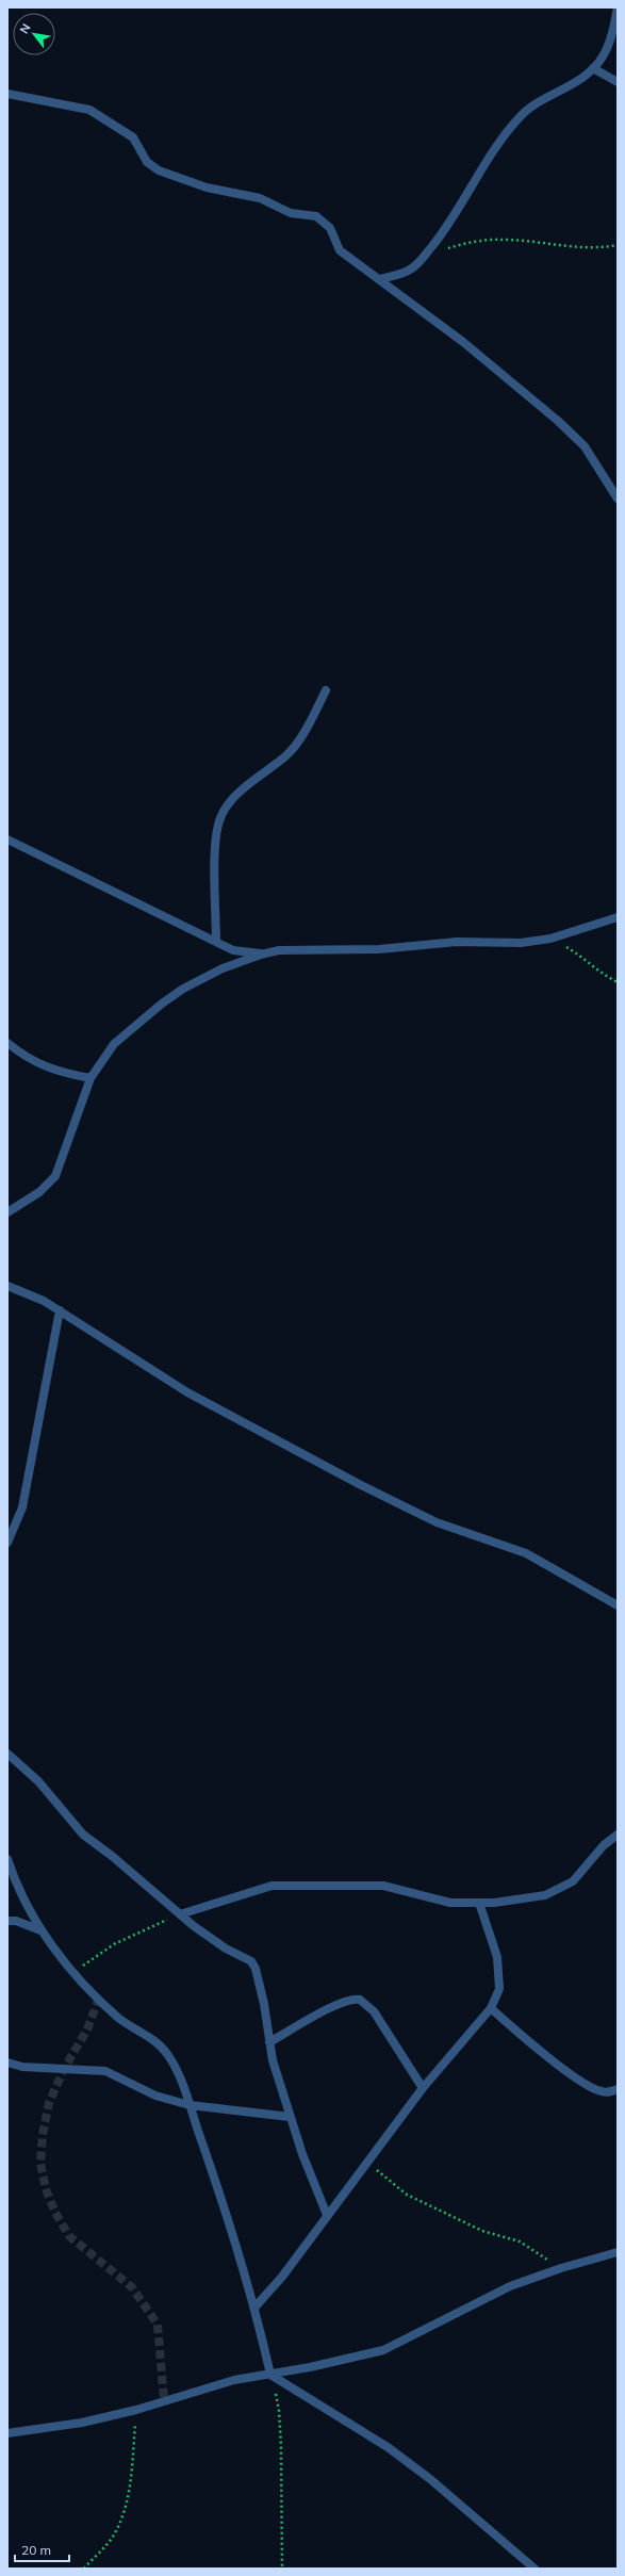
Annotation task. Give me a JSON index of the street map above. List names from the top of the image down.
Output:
{
  "scale_bar": "20 m",
  "north": "top left"
}
